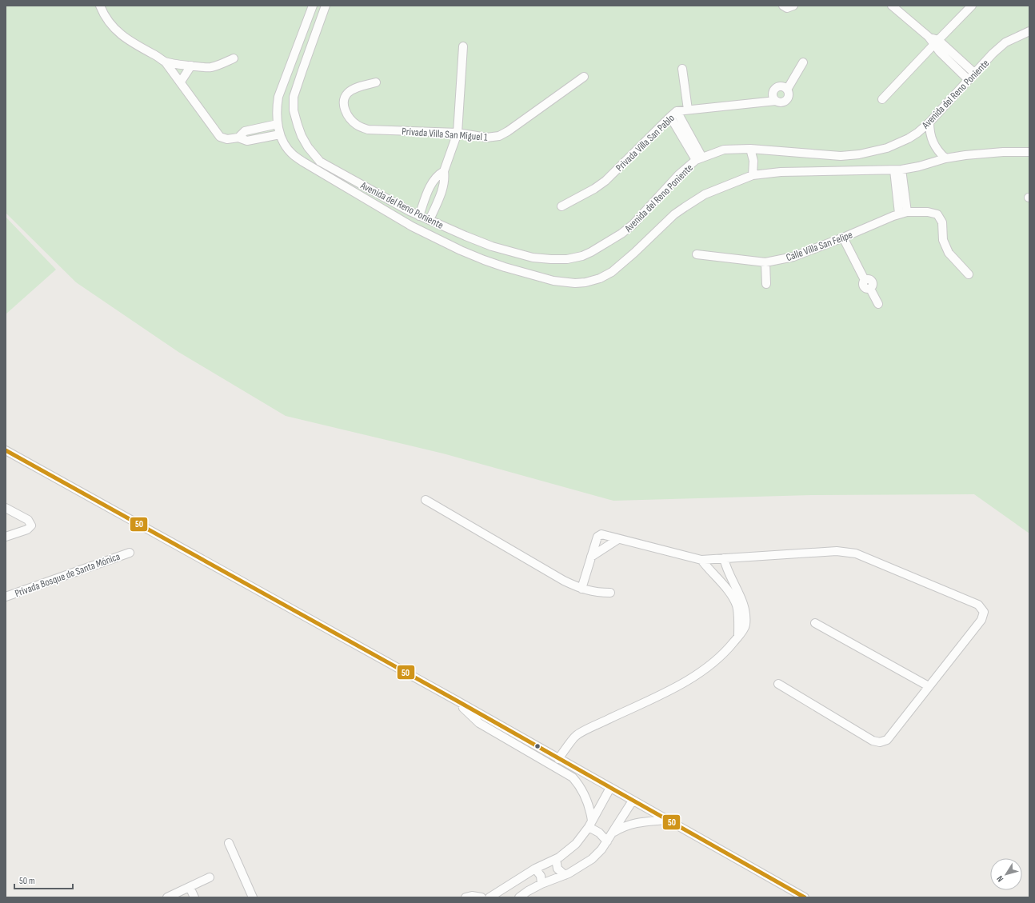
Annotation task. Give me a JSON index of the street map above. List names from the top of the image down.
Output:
{
  "streets": {
    "street": [
      "Avenida del Reno Poniente",
      "Privada Villa San Miguel 1",
      "Privada Villa San Pablo",
      "Calle Villa San Felipe",
      "Privada Bosque de Santa Mónica"
    ]
  },
  "lines": ["transit line 50"],
  "scale_bar": "50 m",
  "north": "bottom left"
}
